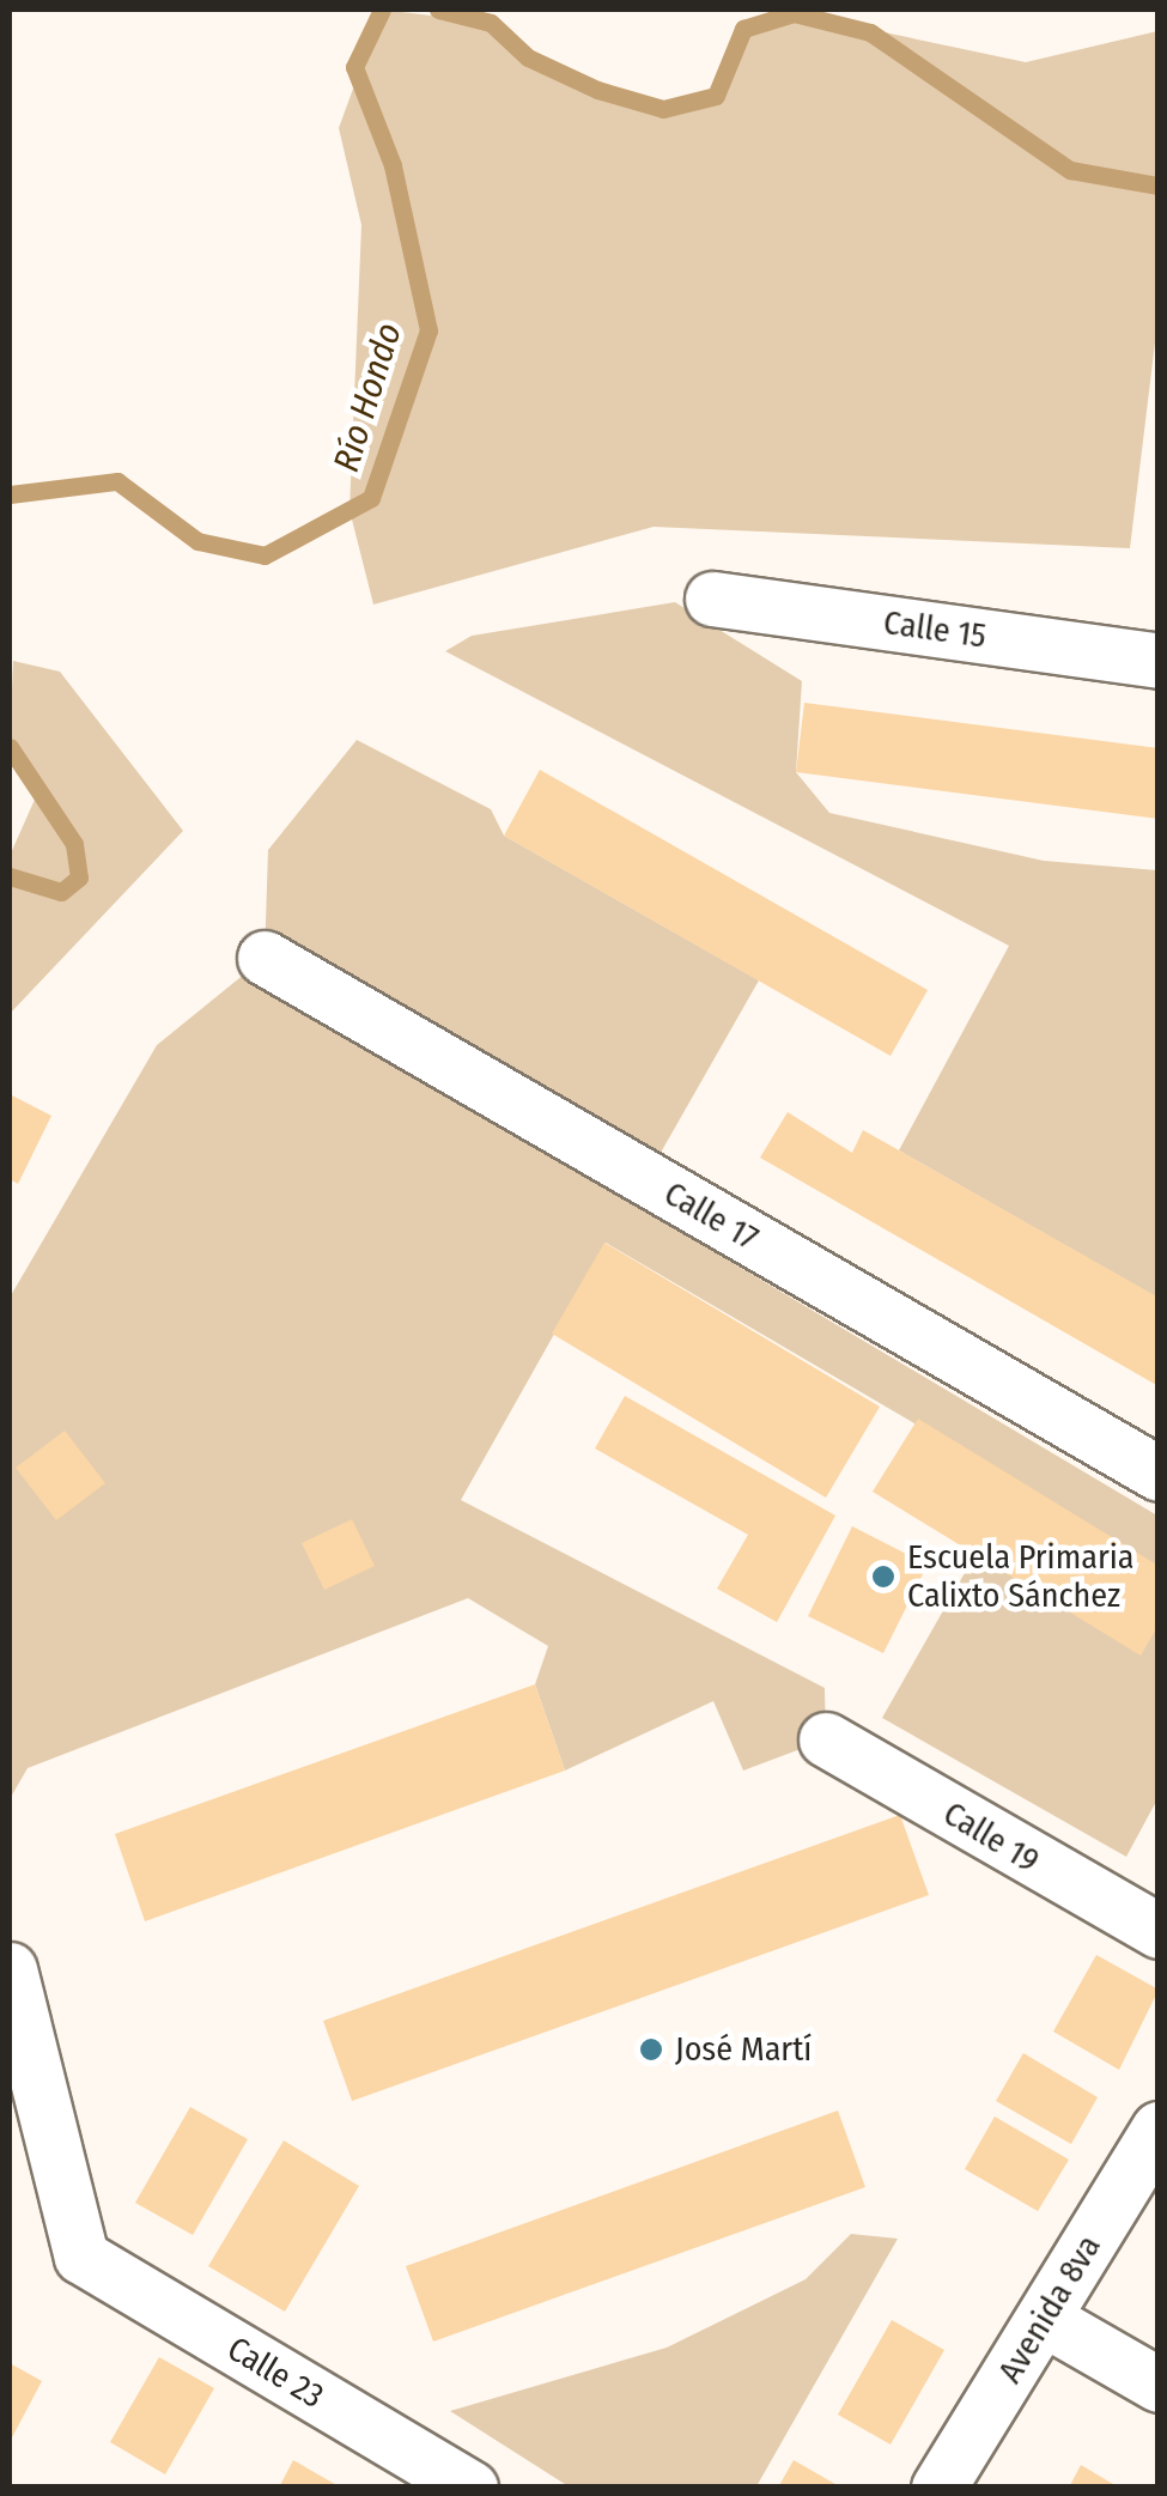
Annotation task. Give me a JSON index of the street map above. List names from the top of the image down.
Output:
{
  "streets": {
    "street": [
      "Calle 15",
      "Calle 17",
      "Calle 19",
      "Avenida 8va",
      "Calle 23"
    ]
  },
  "water": ["Río Hondo"],
  "places": ["Escuela Primaria Calixto Sánchez", "José Martí"]
}
